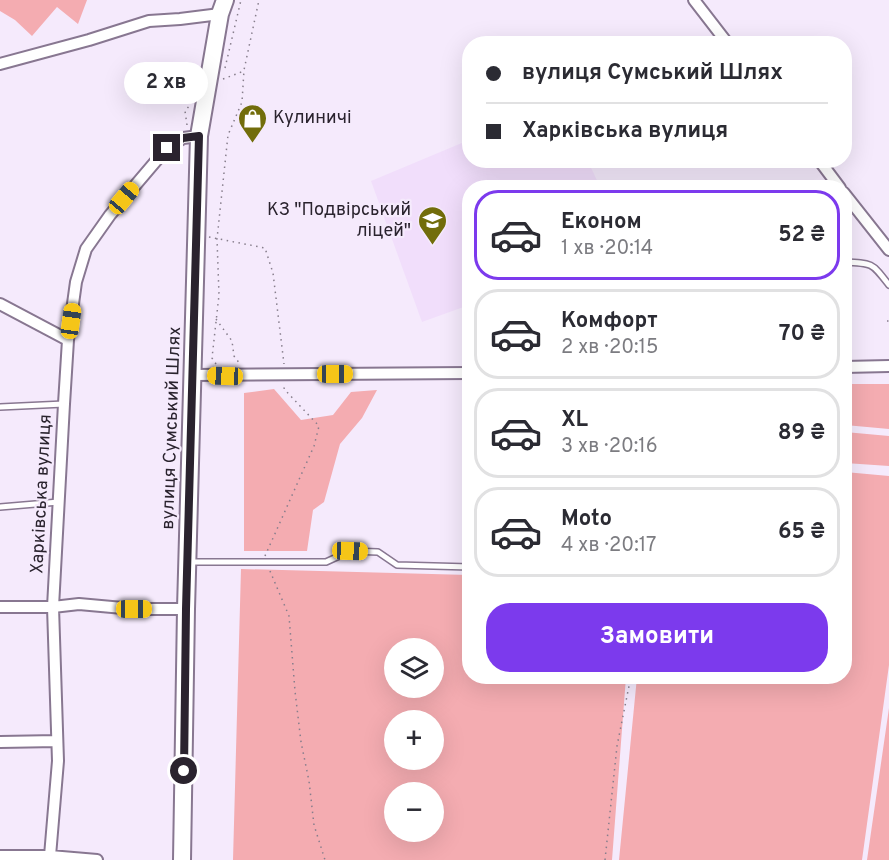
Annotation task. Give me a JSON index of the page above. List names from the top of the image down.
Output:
{
  "streets": {
    "main road": ["вулиця Сумський Шлях"],
    "street": ["Харківська вулиця"]
  },
  "crossings": [
    ["вулиця Сумський Шлях", "Харківська вулиця"]
  ],
  "places": {
    "shop": ["Кулиничі"],
    "school or university": ["КЗ \"Подвірський ліцей\""]
  },
  "page": {
    "banner": ["вулиця Сумський Шлях", "Харківська вулиця"],
    "bubble": "2 хв",
    "list": [
      {
        "name": "Економ",
        "note": "1 хв · 20:14",
        "value": "52 ₴"
      },
      {
        "name": "Комфорт",
        "note": "2 хв · 20:15",
        "value": "70 ₴"
      },
      {
        "name": "XL",
        "note": "3 хв · 20:16",
        "value": "89 ₴"
      },
      {
        "name": "Moto",
        "note": "4 хв · 20:17",
        "value": "65 ₴"
      }
    ],
    "buttons": "Замовити",
    "map_buttons": ["+", "−"]
  }
}
